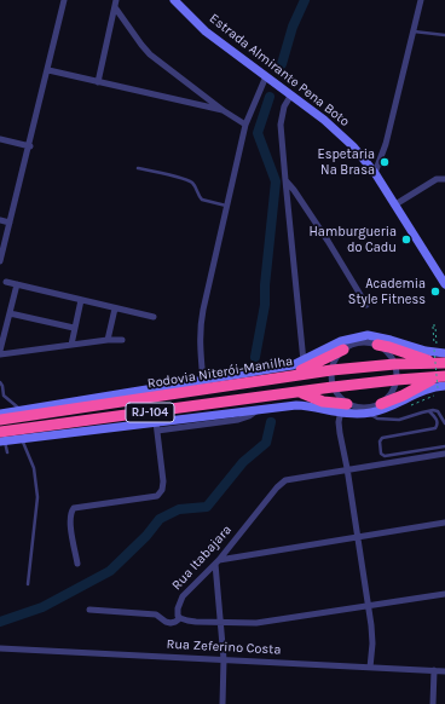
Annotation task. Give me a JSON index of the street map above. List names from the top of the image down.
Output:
{
  "streets": {
    "highway": ["Rodovia Niterói-Manilha", "RJ-104"],
    "street": ["Estrada Almirante Pena Boto", "Rua Itabajara", "Rua Zeferino Costa"]
  },
  "places": ["Espetaria Na Brasa", "Hamburgueria do Cadu", "Academia Style Fitness"]
}
